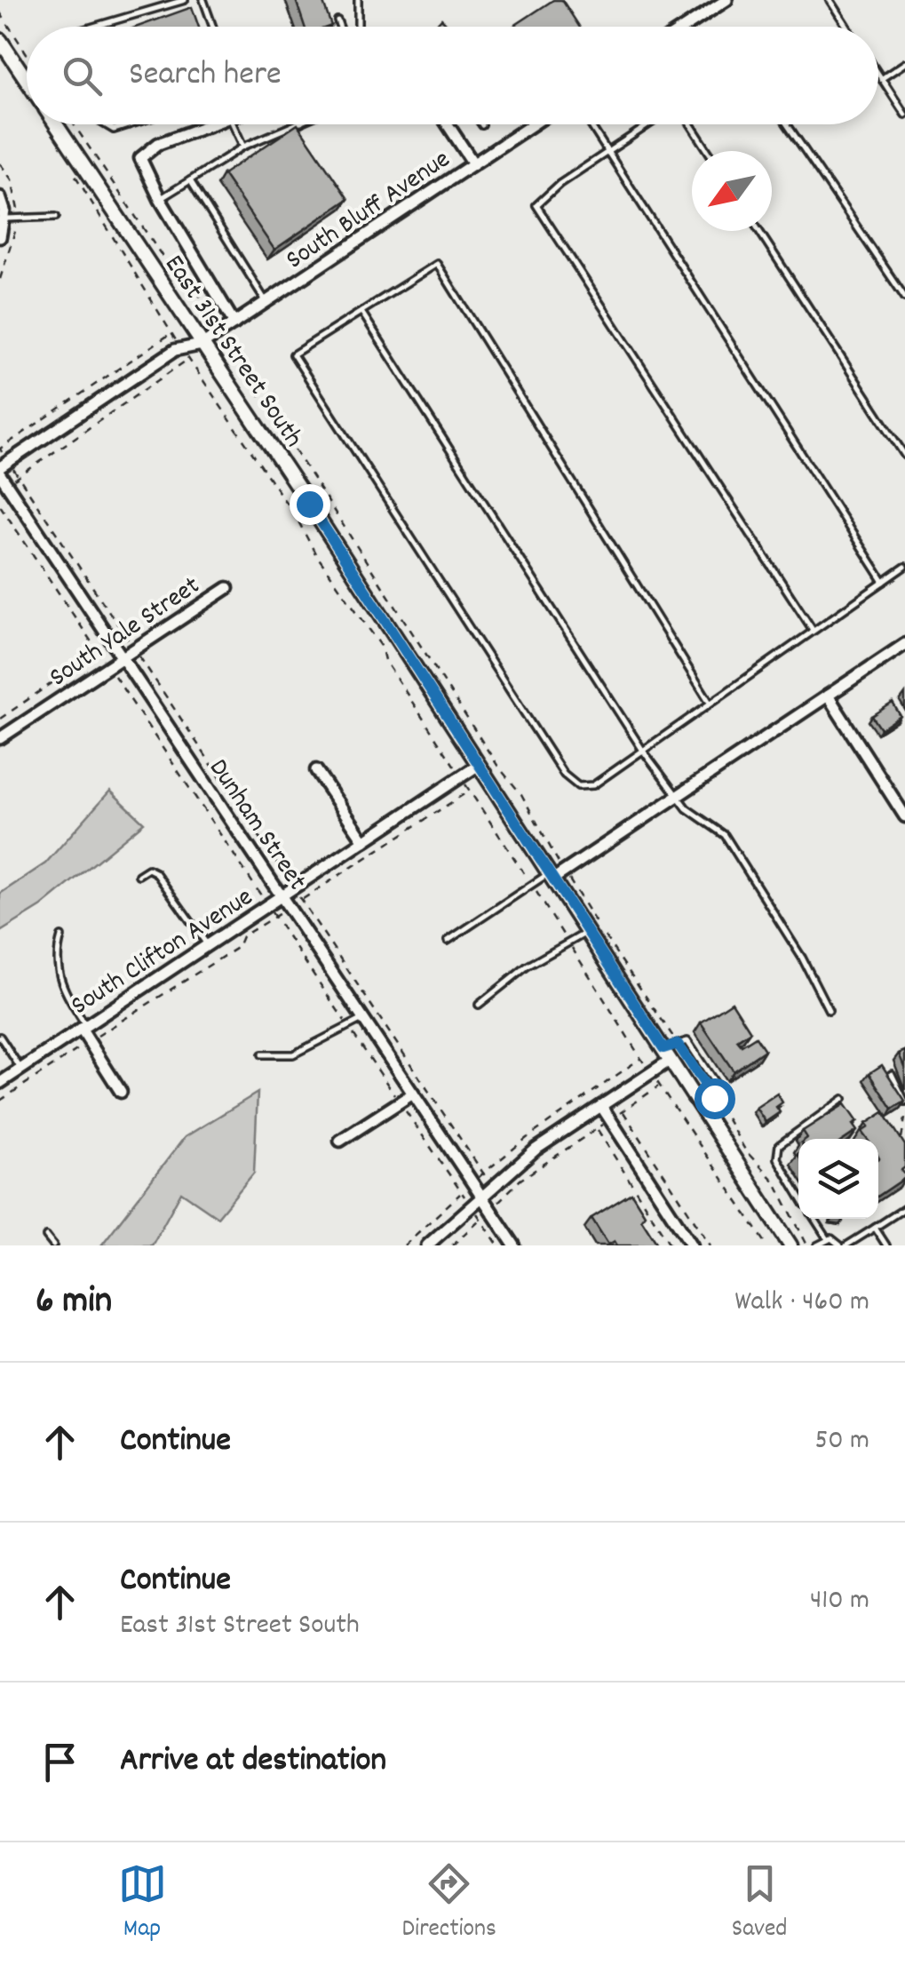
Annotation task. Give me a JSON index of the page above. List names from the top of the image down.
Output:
{
  "streets": {
    "street": [
      "South Bluff Avenue",
      "East 31st Street South",
      "South Yale Street",
      "Dunham Street",
      "South Clifton Avenue"
    ]
  },
  "crossings": [
    ["South Bluff Avenue", "East 31st Street South"],
    ["East 31st Street South", "South Clifton Avenue"],
    ["South Yale Street", "Dunham Street"],
    ["Dunham Street", "South Clifton Avenue"]
  ],
  "north": "bottom left",
  "page": {
    "search": "Search here",
    "heading": ["6 min", "Walk · 460 m"],
    "list": [
      ["Continue", "50 m"],
      ["Continue", "East 31st Street South", "410 m"],
      "Arrive at destination"
    ],
    "nav": ["Map", "Directions", "Saved"]
  }
}
